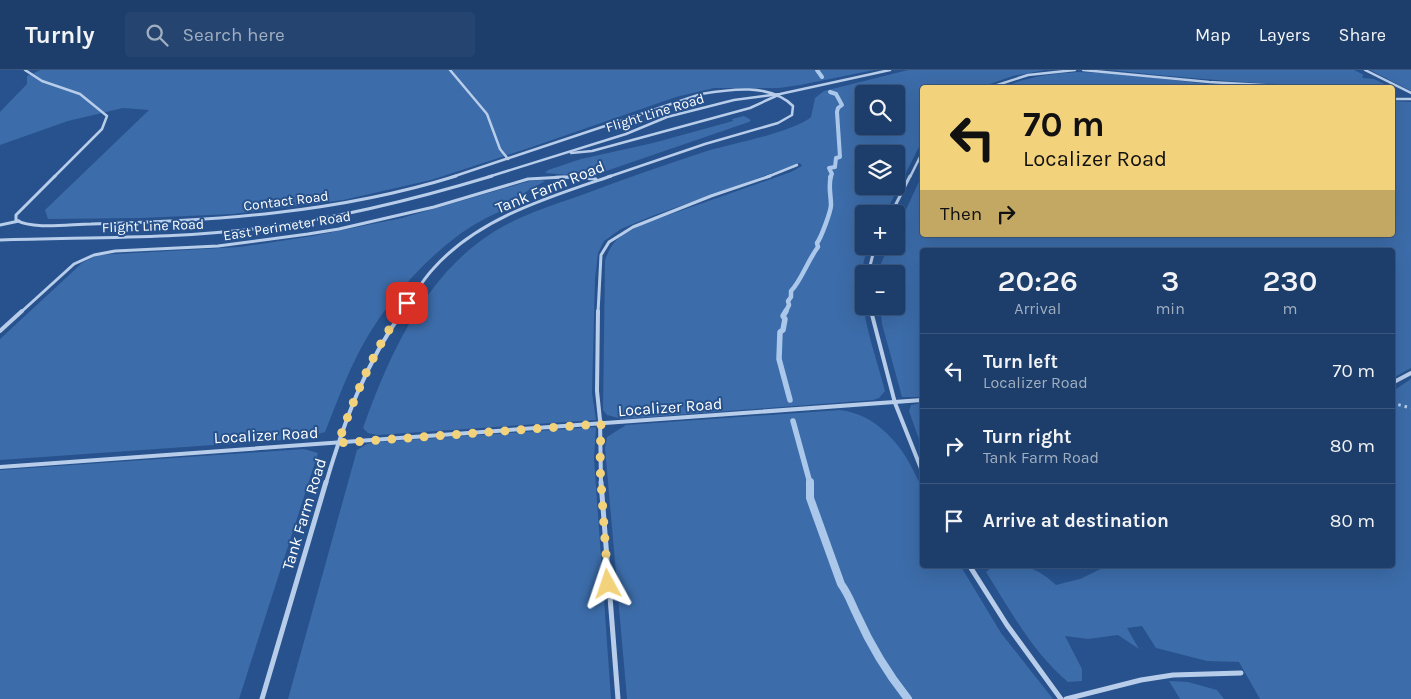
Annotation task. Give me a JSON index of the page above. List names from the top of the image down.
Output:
{
  "streets": {
    "lane": [
      "Flight Line Road",
      "Tank Farm Road",
      "Contact Road",
      "East Perimeter Road",
      "Localizer Road"
    ]
  },
  "crossings": [
    ["Flight Line Road", "Tank Farm Road"],
    ["Flight Line Road", "Contact Road"],
    ["Tank Farm Road", "Contact Road"],
    ["Tank Farm Road", "East Perimeter Road"],
    ["Tank Farm Road", "Localizer Road"]
  ],
  "page": {
    "header": "Turnly",
    "search": "Search here",
    "nav": ["Map", "Layers", "Share"],
    "map_buttons": ["+", "−"],
    "turn": ["70 m", "Localizer Road"],
    "then": "Then",
    "eta": [
      "20:26",
      "Arrival",
      "3",
      "min",
      "230",
      "m"
    ],
    "list": [
      {
        "name": "Turn left",
        "note": "Localizer Road",
        "value": "70 m"
      },
      {
        "name": "Turn right",
        "note": "Tank Farm Road",
        "value": "80 m"
      },
      {
        "name": "Arrive at destination",
        "value": "80 m"
      }
    ]
  }
}
